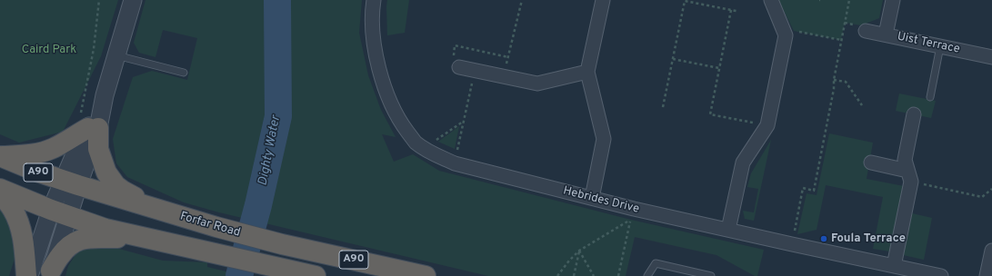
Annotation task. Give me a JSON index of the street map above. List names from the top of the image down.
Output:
{
  "streets": {
    "highway": ["A90", "Forfar Road"],
    "street": ["Uist Terrace", "Hebrides Drive"]
  },
  "water": ["Dighty Water"],
  "parks": ["Caird Park"],
  "places": ["Foula Terrace"]
}
